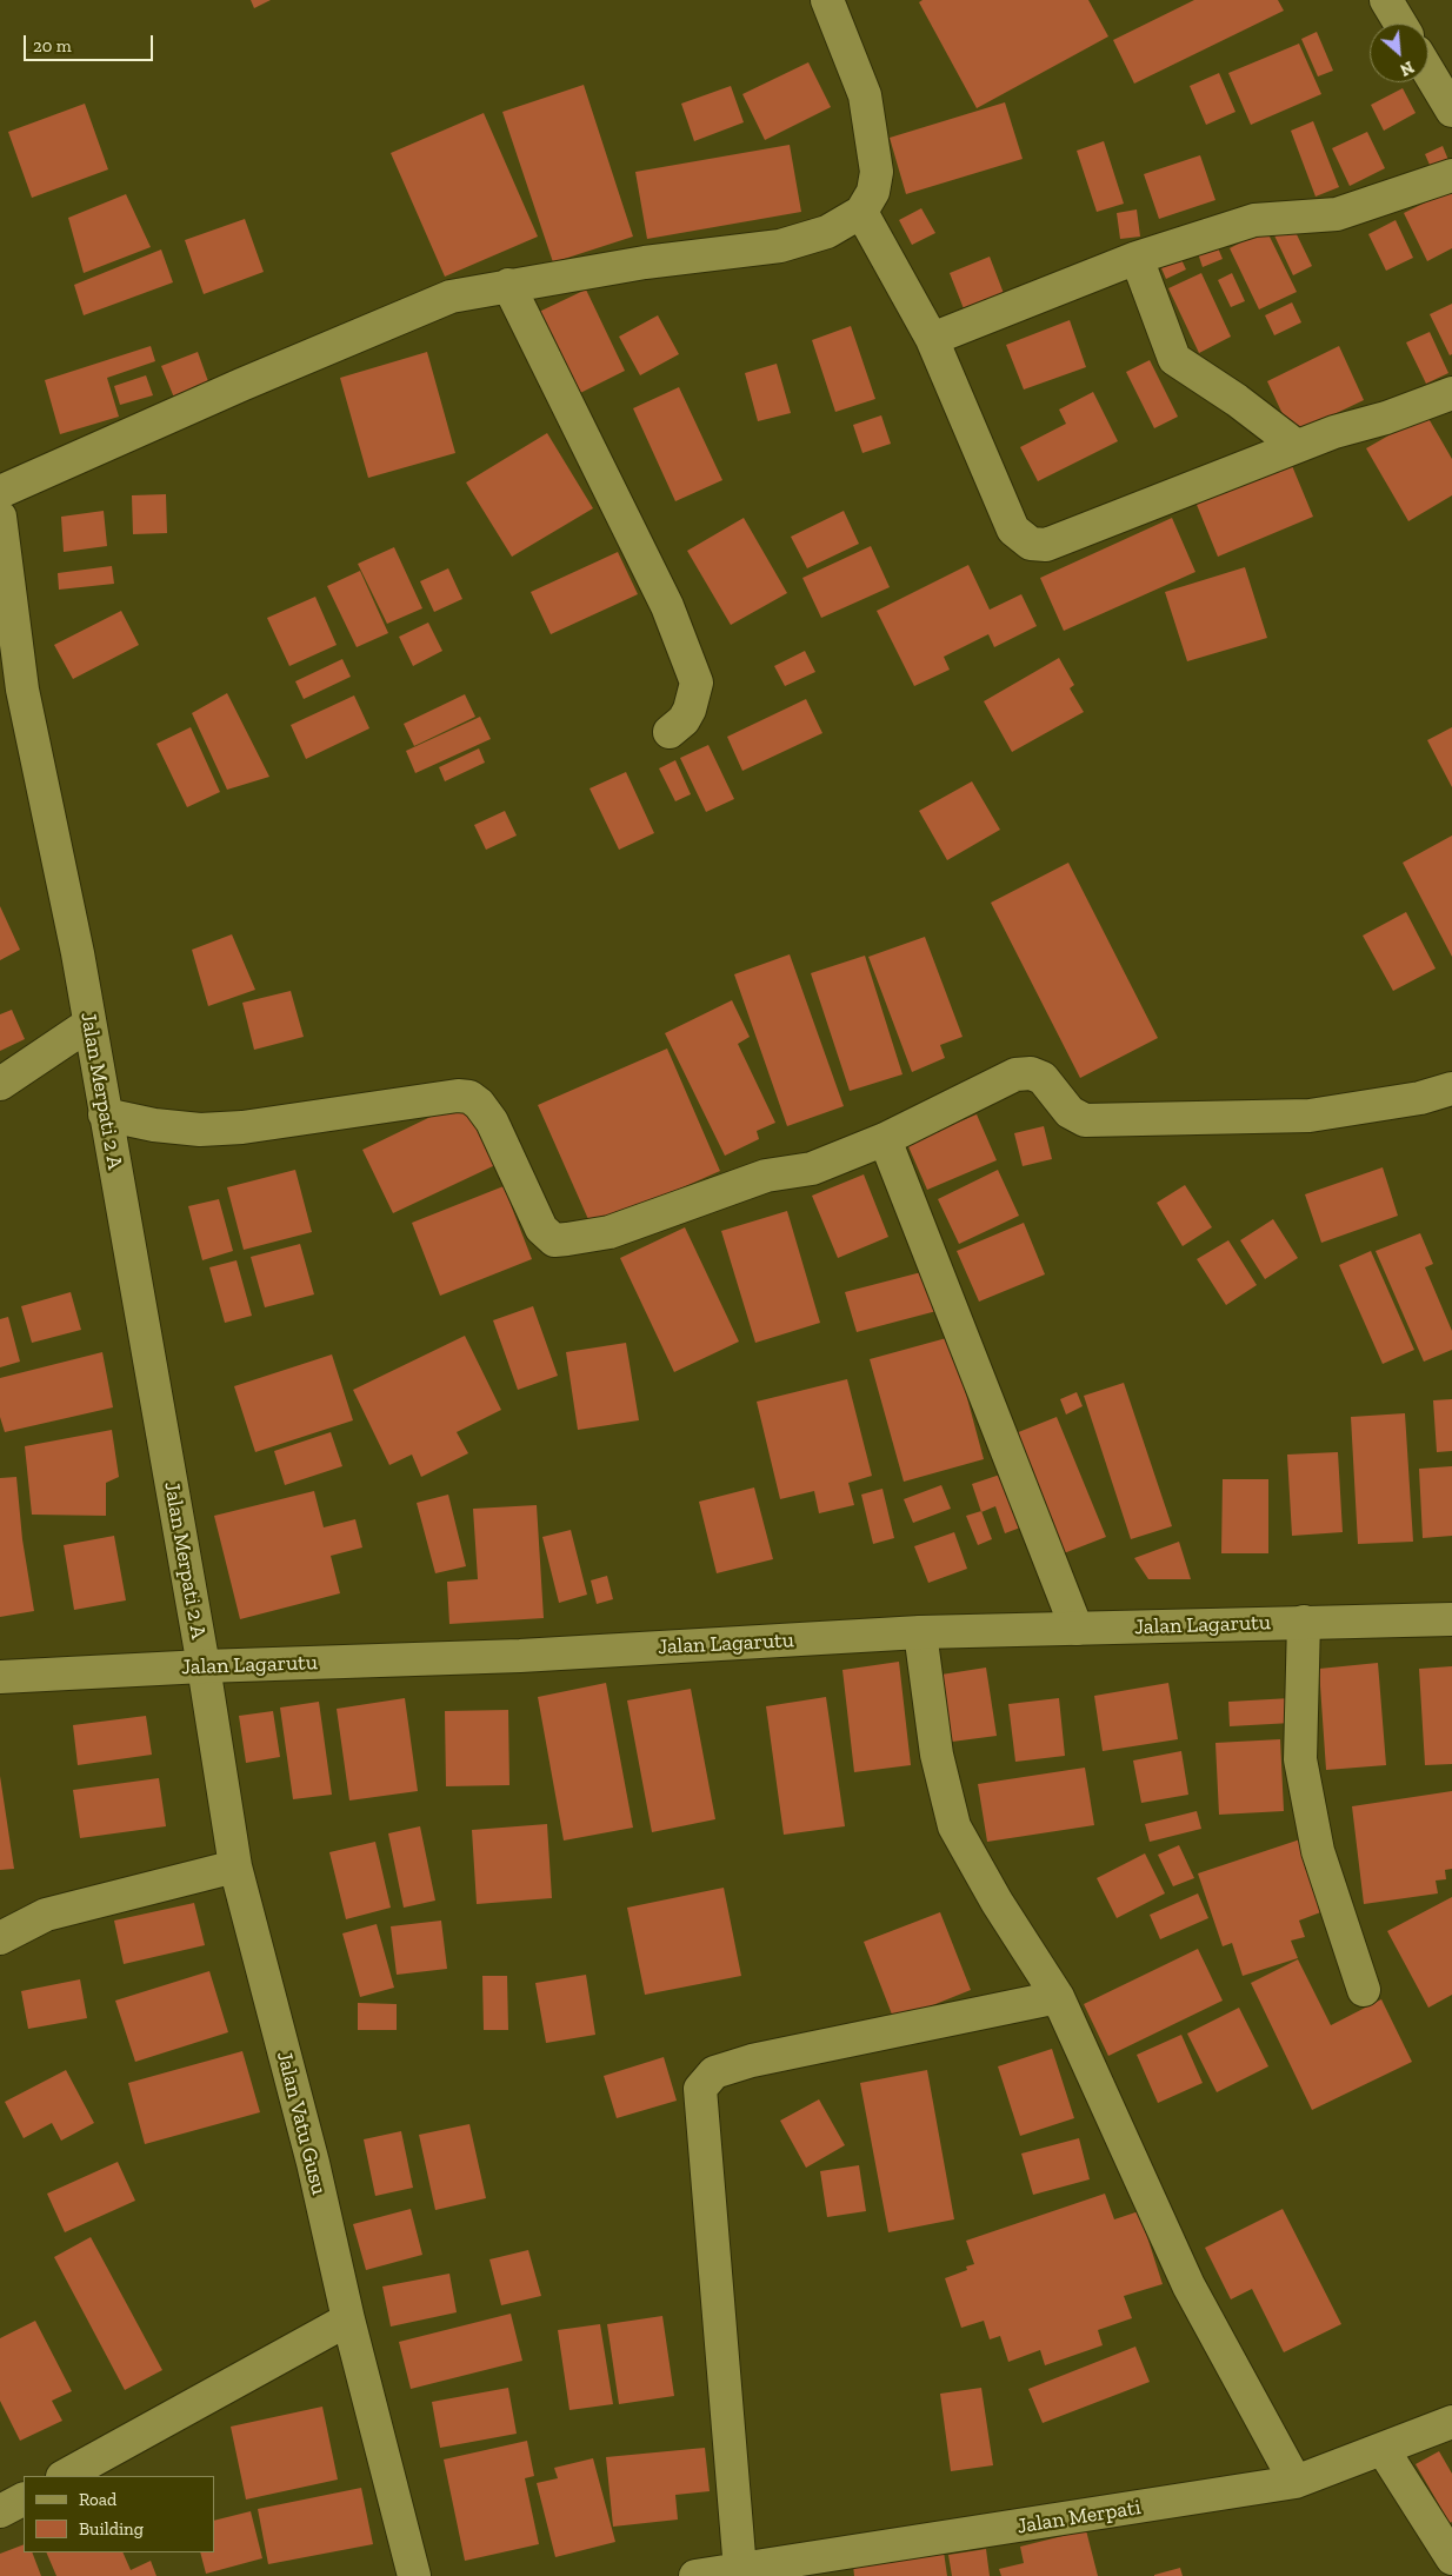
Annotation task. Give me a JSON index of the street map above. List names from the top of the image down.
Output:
{
  "streets": {
    "street": [
      "Jalan Merpati 2 A",
      "Jalan Lagarutu",
      "Jalan Vatu Gusu",
      "Jalan Merpati"
    ]
  },
  "crossings": [
    ["Jalan Merpati 2 A", "Jalan Lagarutu"],
    ["Jalan Merpati 2 A", "Jalan Vatu Gusu"],
    ["Jalan Lagarutu", "Jalan Vatu Gusu"]
  ],
  "legend": ["Road", "Building"],
  "scale_bar": "20 m",
  "north": "bottom right"
}
